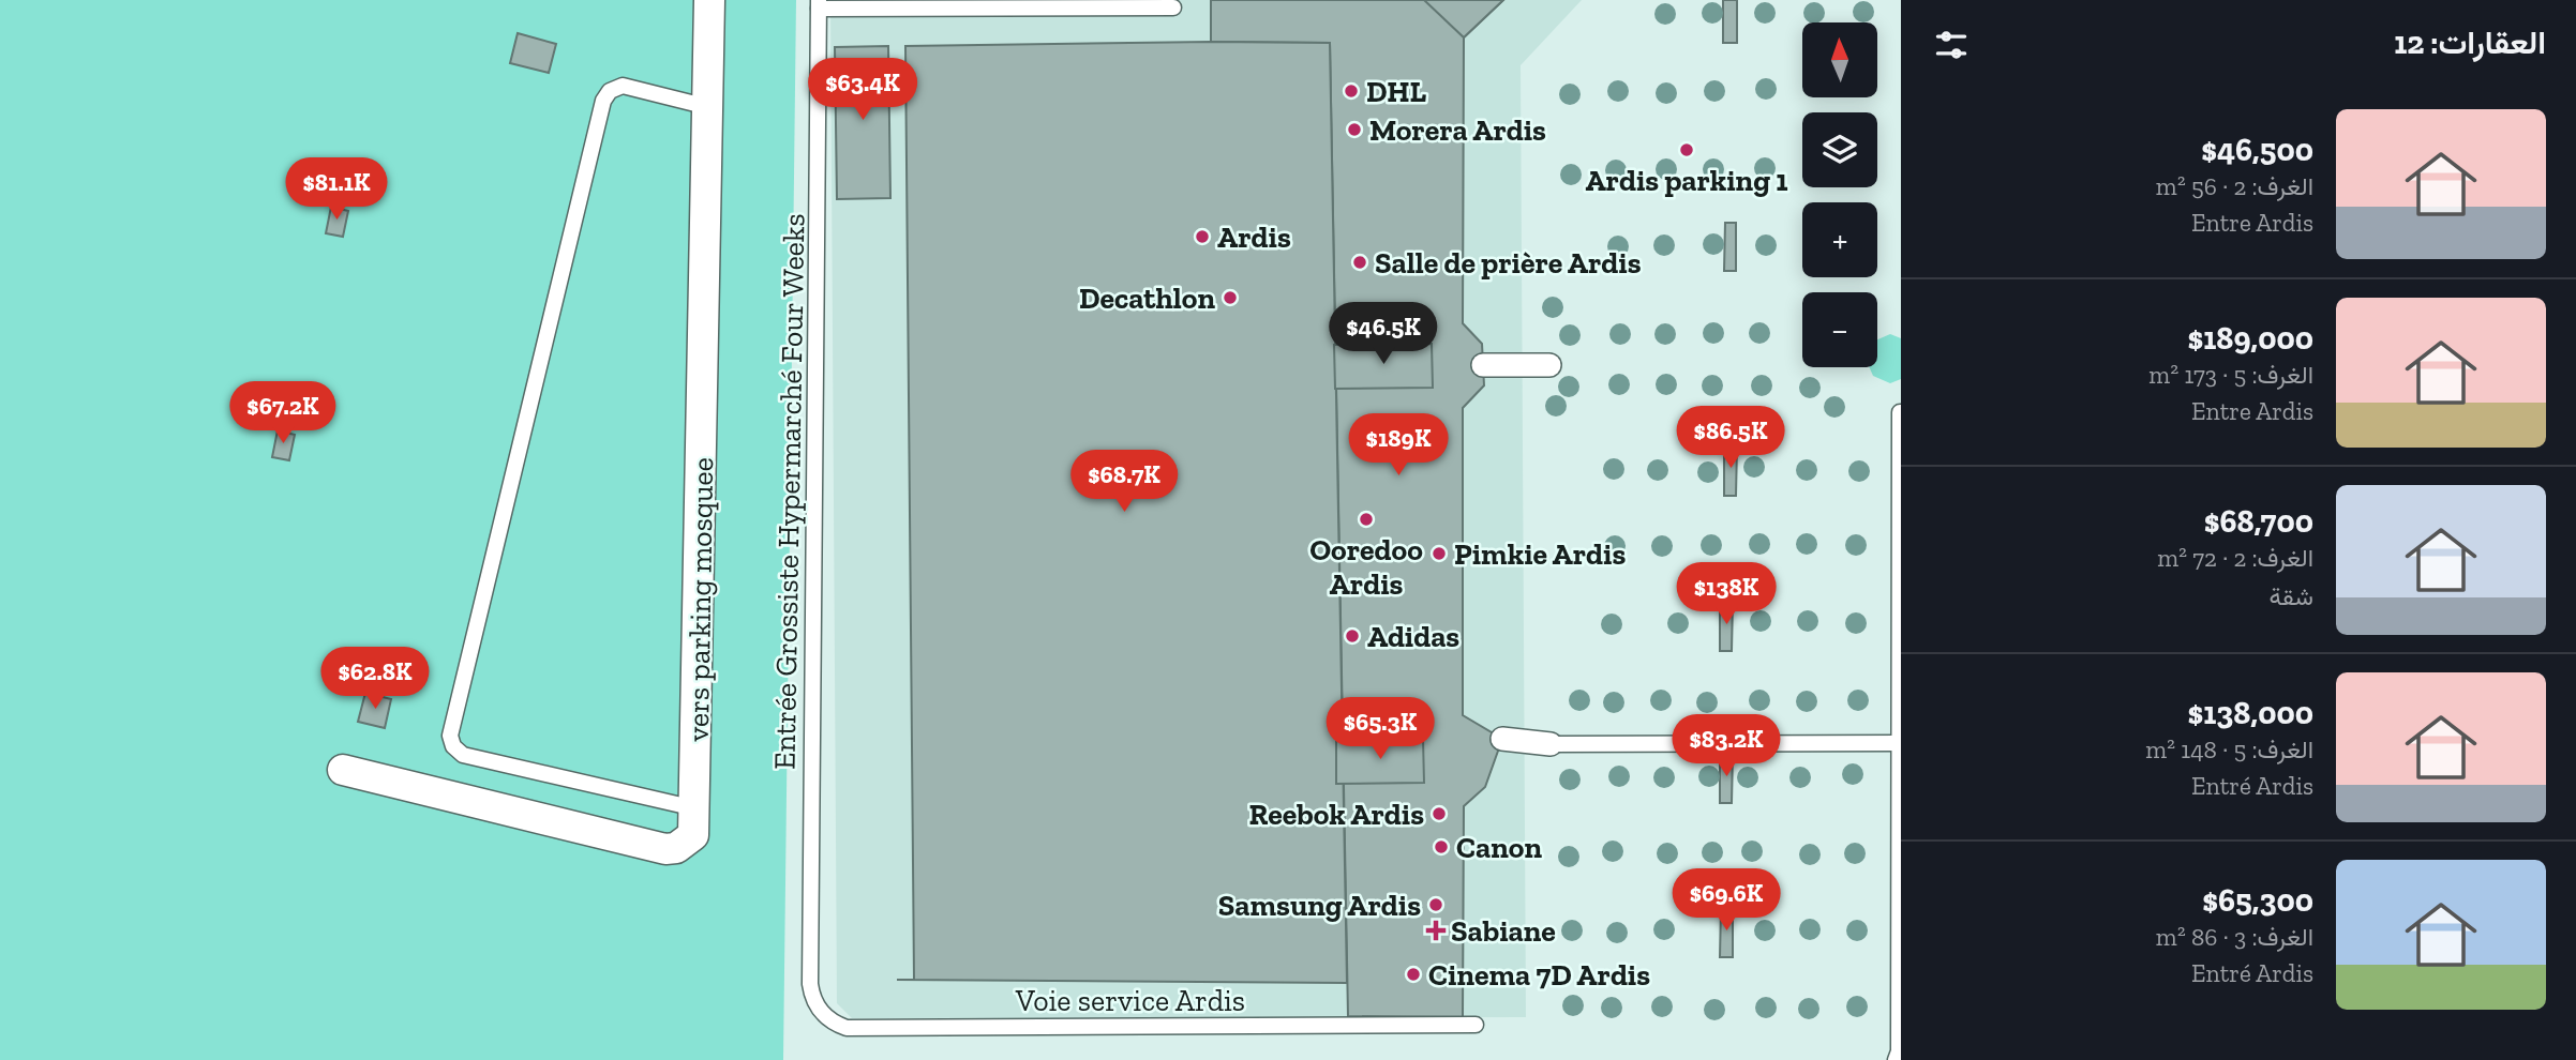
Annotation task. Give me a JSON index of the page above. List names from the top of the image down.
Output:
{
  "streets": {
    "street": ["vers parking mosquee"],
    "lane": ["Entrée Grossiste Hypermarché Four Weeks", "Voie service Ardis"]
  },
  "crossings": [
    ["Entrée Grossiste Hypermarché Four Weeks", "Voie service Ardis"]
  ],
  "places": {
    "other": [
      "DHL",
      "Morera Ardis",
      "Ardis parking 1",
      "Ardis",
      "Salle de prière Ardis",
      "Decathlon",
      "Ooredoo Ardis",
      "Pimkie Ardis",
      "Adidas",
      "Reebok Ardis",
      "Canon",
      "Samsung Ardis",
      "Cinema 7D Ardis"
    ],
    "health": ["Sabiane"]
  },
  "north": "top",
  "page": {
    "heading": "العقارات: 12",
    "map_buttons": ["+", "−"],
    "price": [
      "$63.4K",
      "$81.1K",
      "$46.5K",
      "$67.2K",
      "$86.5K",
      "$189K",
      "$68.7K",
      "$138K",
      "$62.8K",
      "$65.3K",
      "$83.2K",
      "$69.6K"
    ],
    "list": [
      {
        "name": "$46,500",
        "note": "الغرف: 2 · 56 m² · Entre Ardis"
      },
      {
        "name": "$189,000",
        "note": "الغرف: 5 · 173 m² · Entre Ardis"
      },
      {
        "name": "$68,700",
        "note": "الغرف: 2 · 72 m² · شقة"
      },
      {
        "name": "$138,000",
        "note": "الغرف: 5 · 148 m² · Entré Ardis"
      },
      {
        "name": "$65,300",
        "note": "الغرف: 3 · 86 m² · Entré Ardis"
      }
    ]
  }
}
